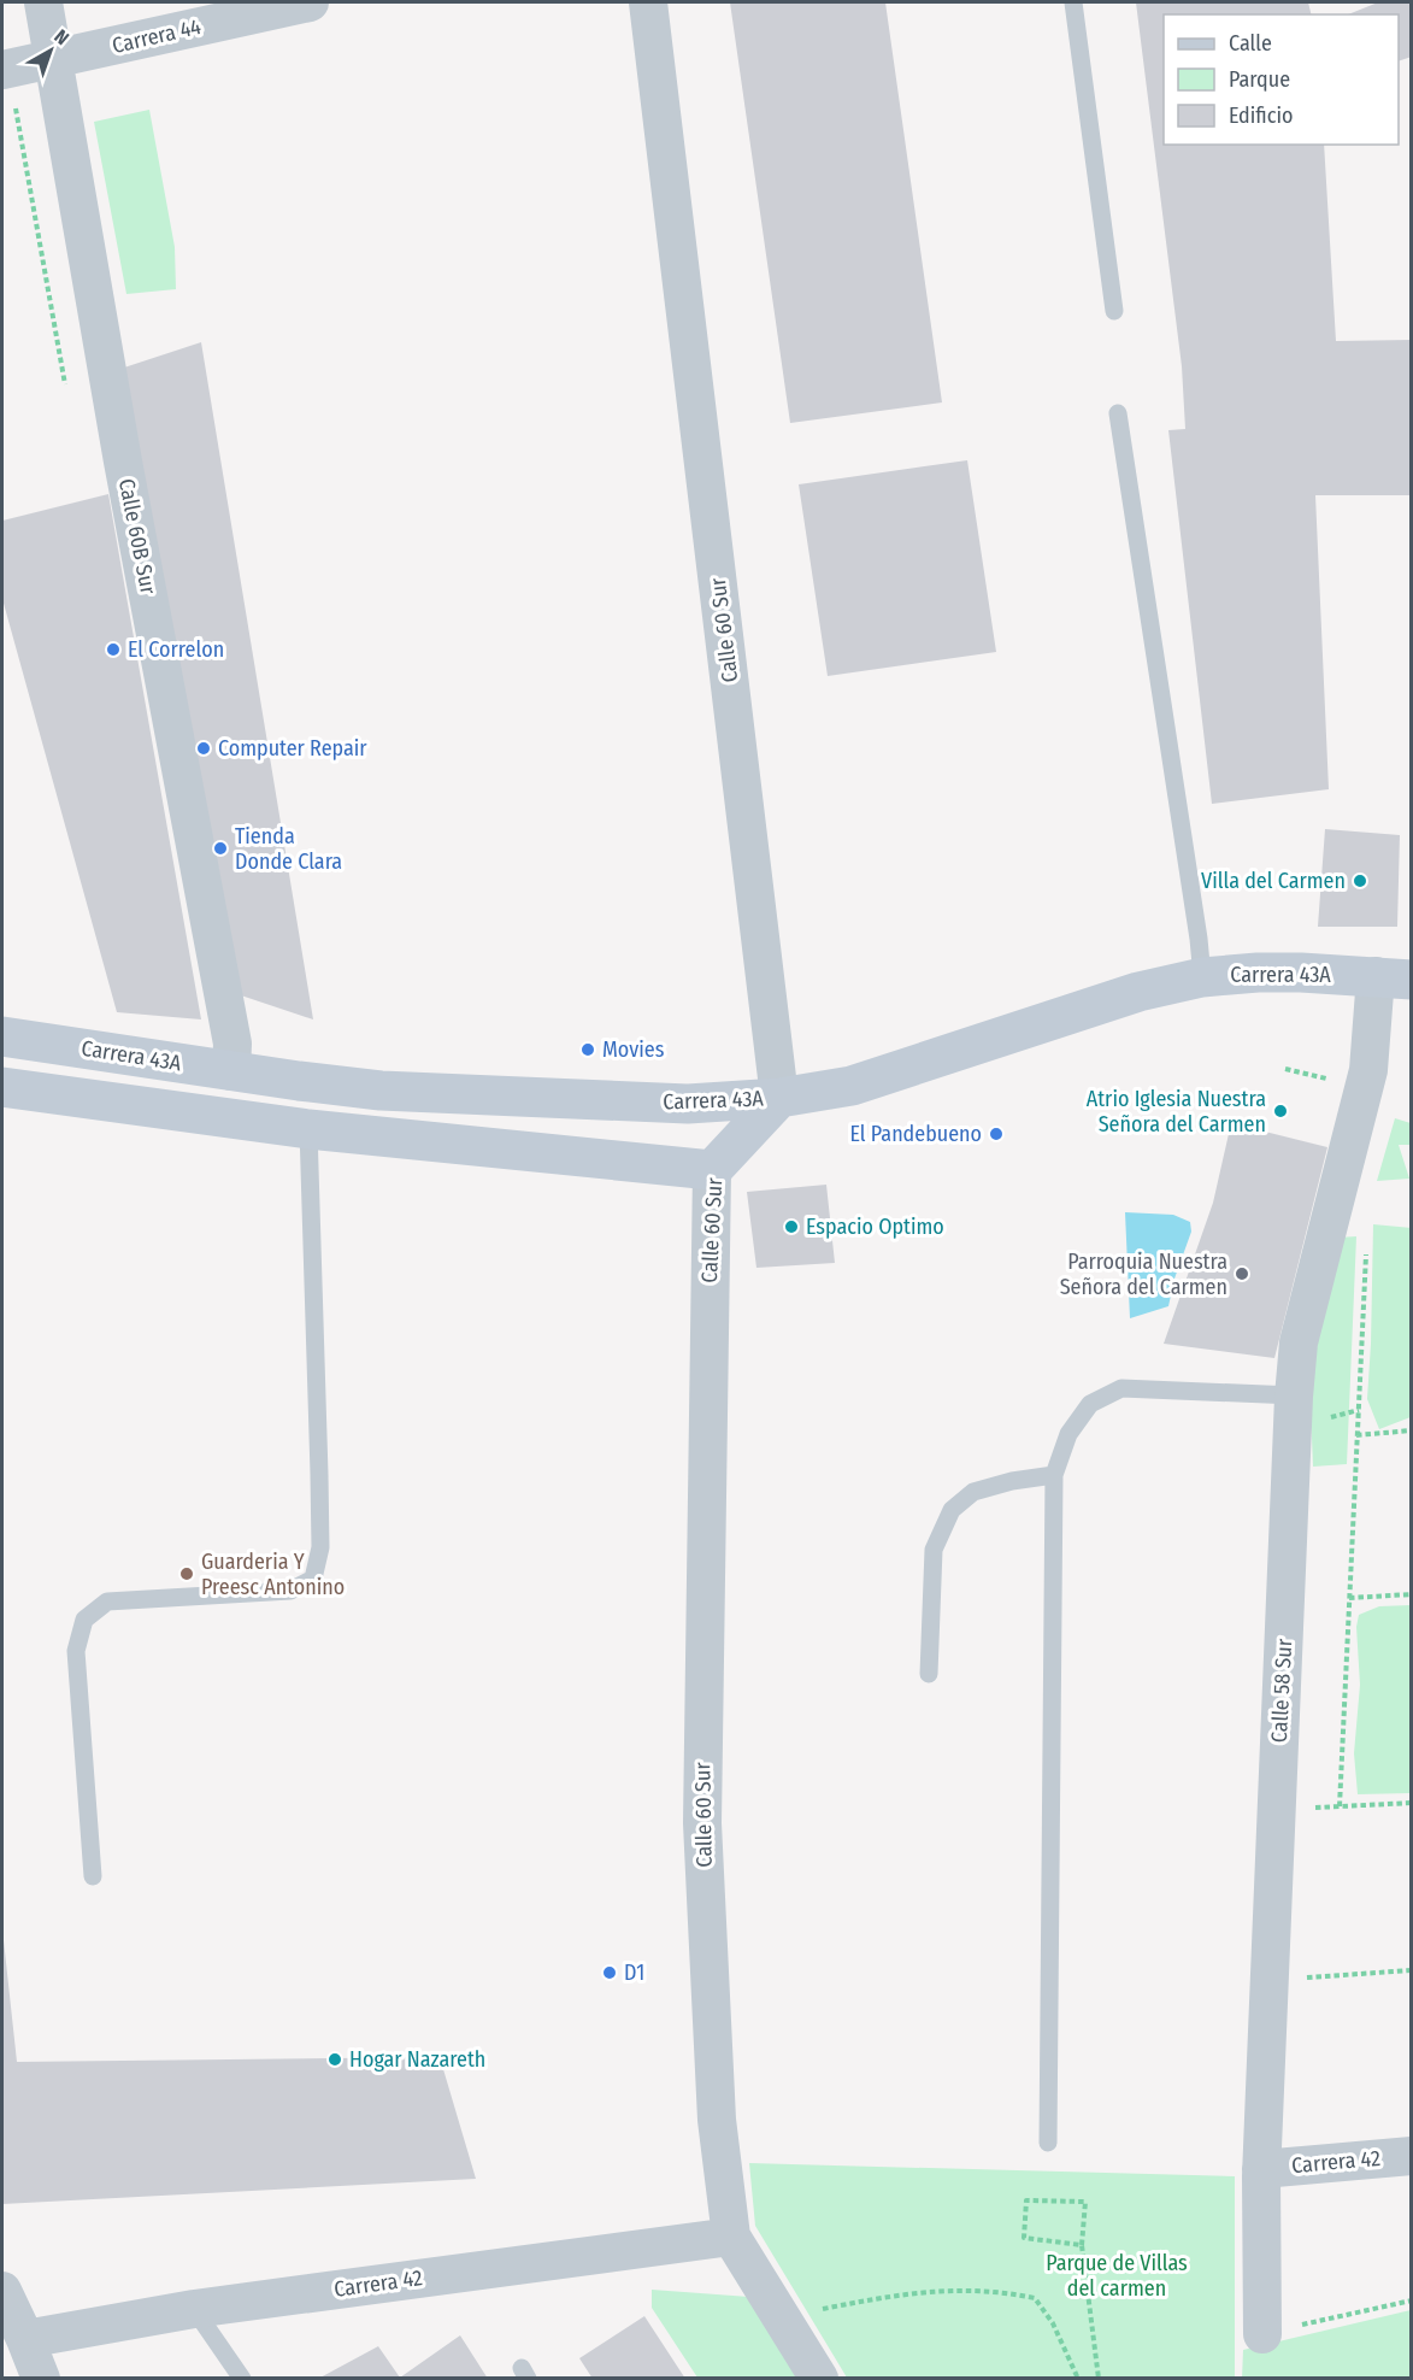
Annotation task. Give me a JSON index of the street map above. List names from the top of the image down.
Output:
{
  "streets": {
    "main road": ["Calle 60 Sur", "Carrera 43A"],
    "street": [
      "Carrera 44",
      "Calle 60B Sur",
      "Calle 58 Sur",
      "Carrera 42"
    ]
  },
  "crossings": [
    ["Carrera 44", "Calle 60B Sur"],
    ["Calle 60B Sur", "Carrera 43A"],
    ["Calle 60 Sur", "Carrera 43A"],
    ["Calle 60 Sur", "Carrera 42"],
    ["Carrera 43A", "Calle 58 Sur"],
    ["Calle 58 Sur", "Carrera 42"]
  ],
  "parks": ["Parque de Villas del carmen"],
  "places": [
    "El Correlon",
    "Computer Repair",
    "Tienda Donde Clara",
    "Villa del Carmen",
    "Movies",
    "Atrio Iglesia Nuestra Señora del Carmen",
    "El Pandebueno",
    "Espacio Optimo",
    "Parroquia Nuestra Señora del Carmen",
    "Guarderia Y Preesc Antonino",
    "D1",
    "Hogar Nazareth"
  ],
  "legend": ["Calle", "Parque", "Edificio"],
  "north": "top right"
}
